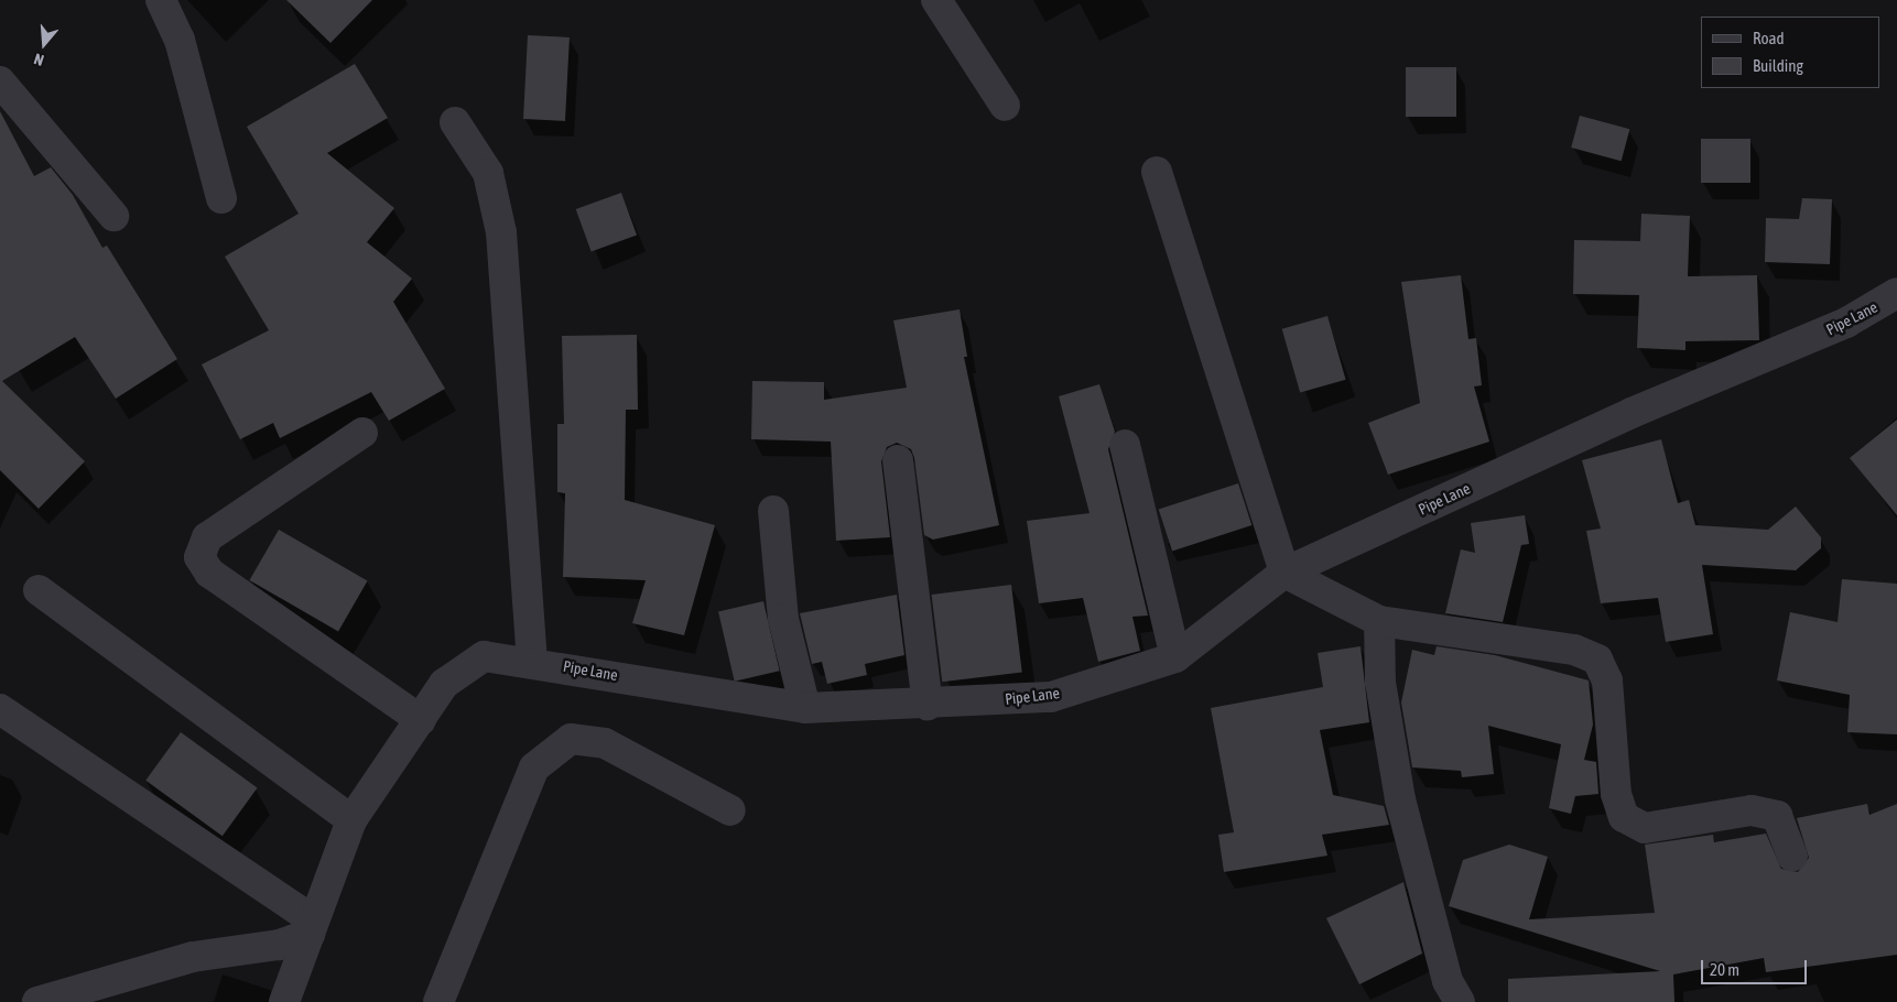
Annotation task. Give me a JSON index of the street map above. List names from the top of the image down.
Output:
{
  "streets": {
    "street": ["Pipe Lane"]
  },
  "legend": ["Road", "Building"],
  "scale_bar": "20 m",
  "north": "bottom"
}
